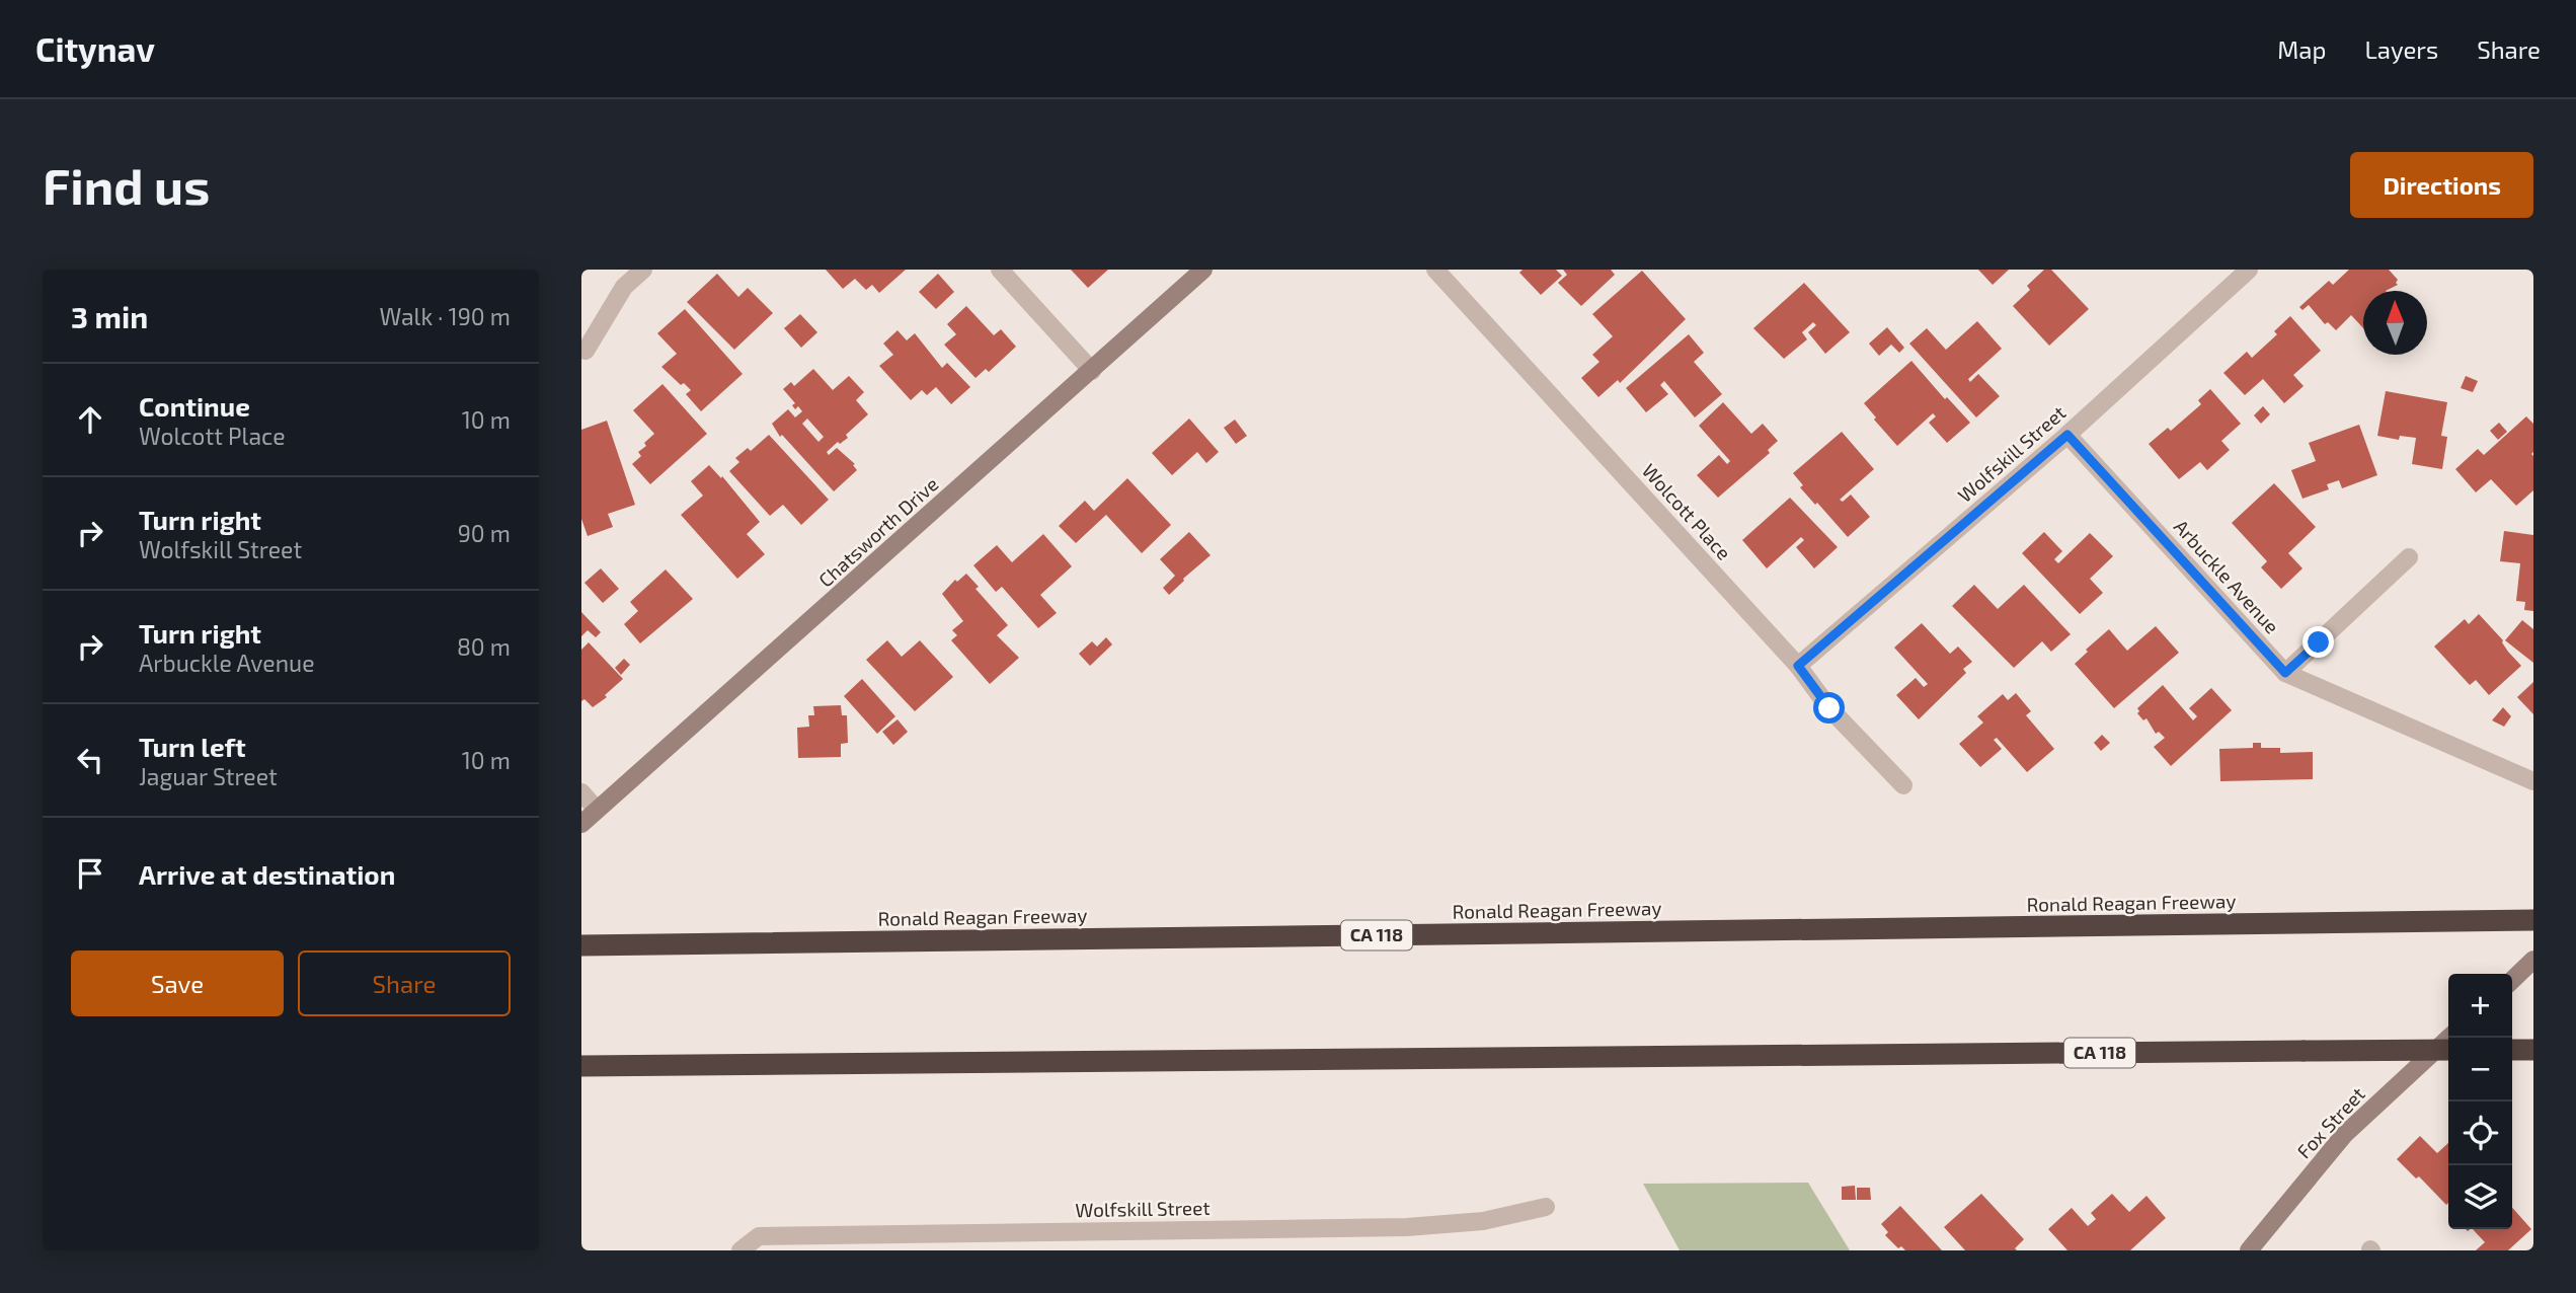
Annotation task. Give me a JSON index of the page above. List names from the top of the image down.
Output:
{
  "streets": {
    "highway": ["Ronald Reagan Freeway", "CA 118"],
    "main road": ["Chatsworth Drive", "Fox Street"],
    "street": ["Wolfskill Street", "Wolcott Place", "Arbuckle Avenue"]
  },
  "crossings": [
    ["Wolfskill Street", "Wolcott Place"],
    ["Wolfskill Street", "Arbuckle Avenue"]
  ],
  "north": "top",
  "page": {
    "header": "Citynav",
    "nav": ["Map", "Layers", "Share"],
    "buttons": [
      "Directions",
      ["Save", "Share"]
    ],
    "title": "Find us",
    "heading": ["3 min", "Walk · 190 m"],
    "list": [
      ["Continue", "Wolcott Place", "10 m"],
      ["Turn right", "Wolfskill Street", "90 m"],
      ["Turn right", "Arbuckle Avenue", "80 m"],
      ["Turn left", "Jaguar Street", "10 m"],
      "Arrive at destination"
    ],
    "map_buttons": ["+", "−"]
  }
}
